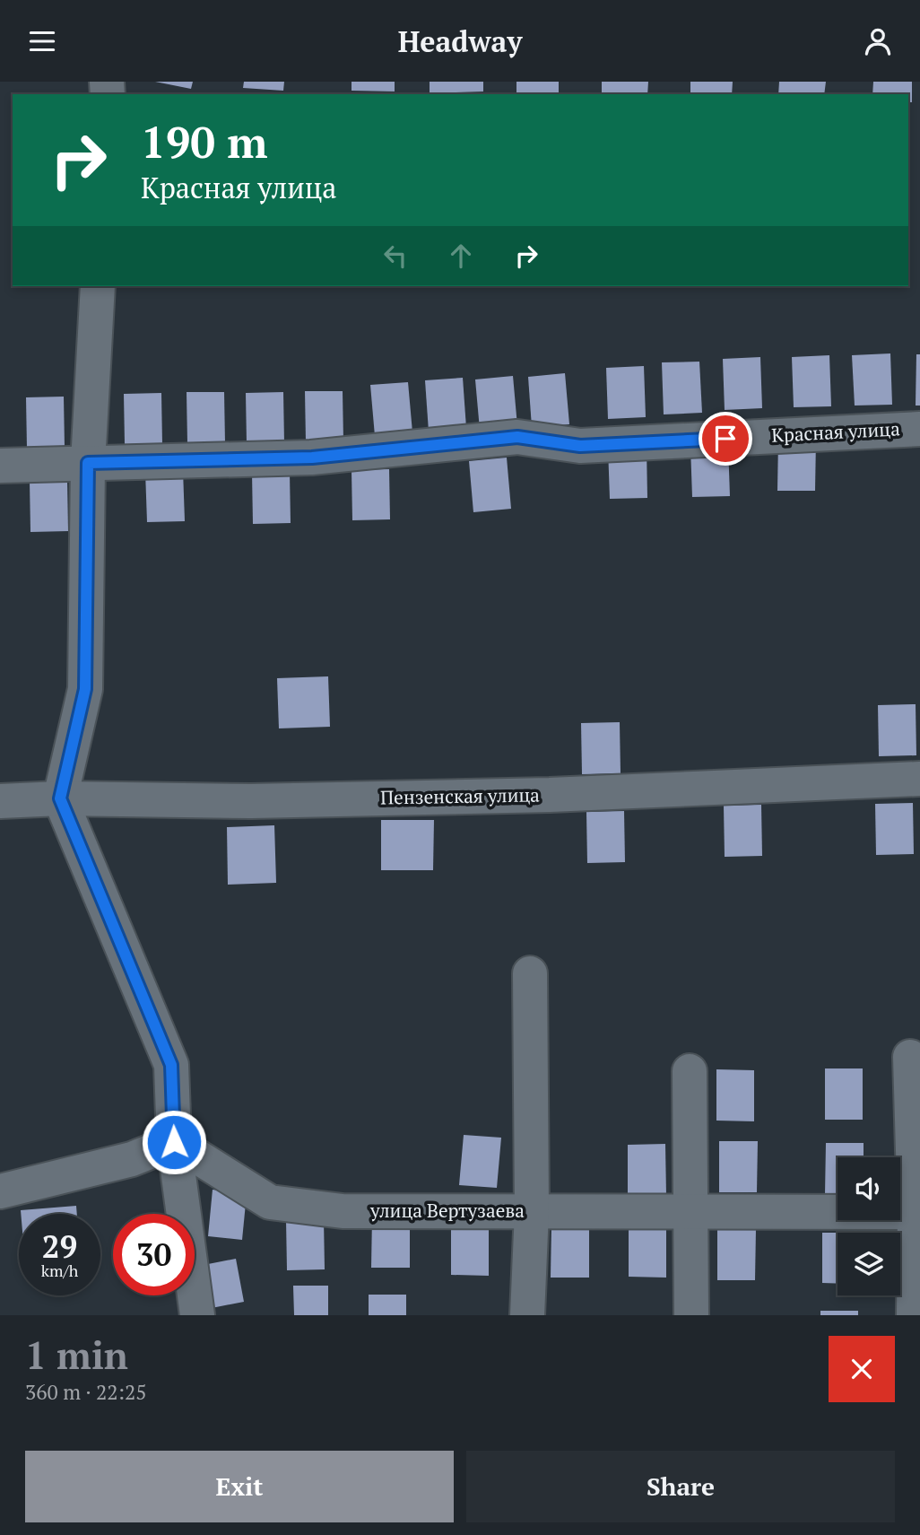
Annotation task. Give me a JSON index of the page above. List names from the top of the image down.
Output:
{
  "streets": {
    "street": ["Красная улица", "Пензенская улица", "улица Вертузаева"]
  },
  "page": {
    "header": "Headway",
    "turn": ["190 m", "Красная улица"],
    "speed": "29 km/h",
    "limit": "30",
    "heading": ["1 min", "360 m · 22:25"],
    "buttons": ["Exit", "Share"]
  }
}
